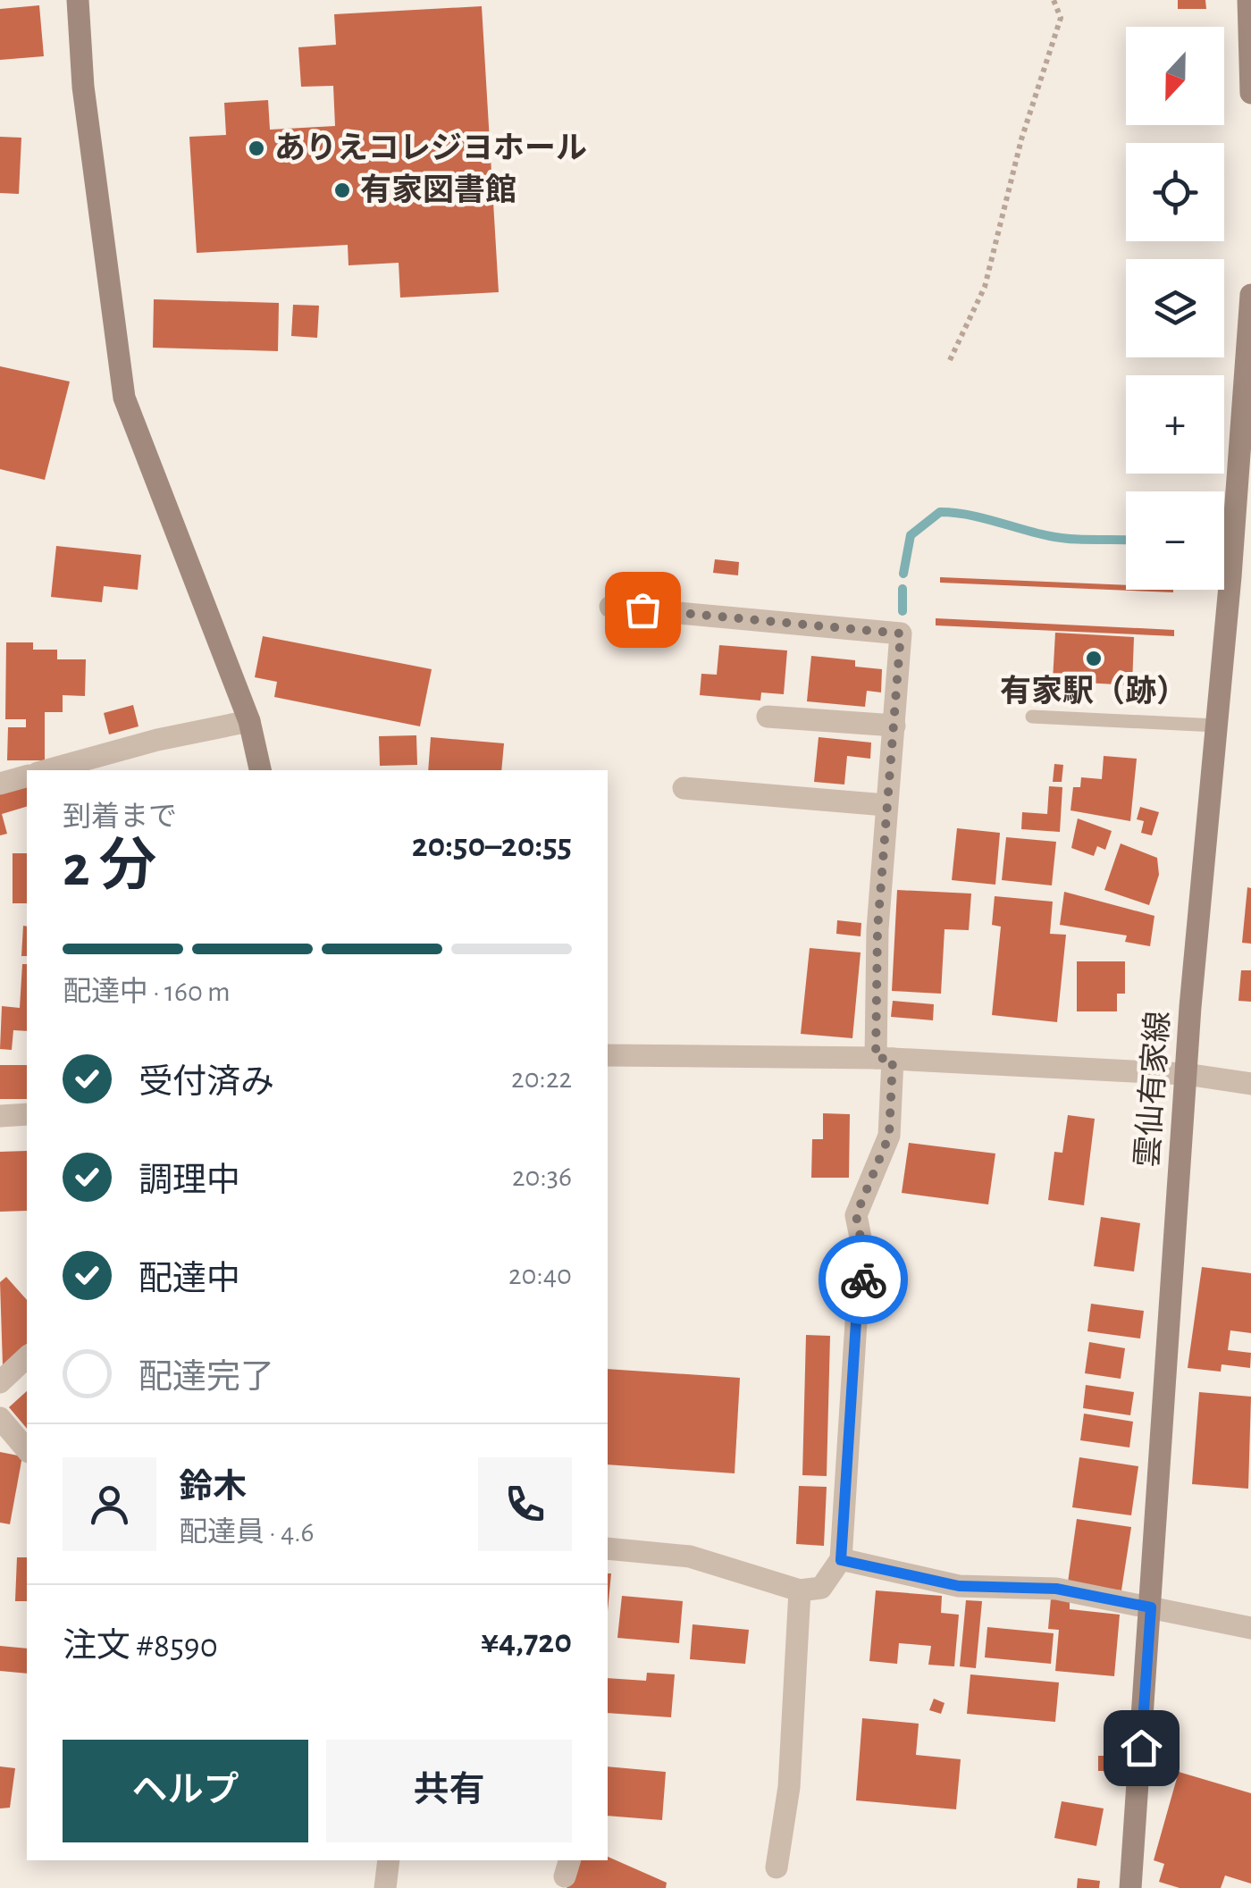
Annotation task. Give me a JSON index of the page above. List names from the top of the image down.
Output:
{
  "streets": {
    "main road": ["雲仙有家線"]
  },
  "places": ["ありえコレジヨホール", "有家図書館", "有家駅（跡）"],
  "north": "bottom",
  "page": {
    "map_buttons": ["+", "−"],
    "heading": ["2 分", "到着まで", "20:50–20:55"],
    "panel": [
      "鈴木",
      "配達員 · 4.6",
      "注文 #8590",
      "¥4,720"
    ],
    "bar": "配達中 · 160 m",
    "list": [
      ["受付済み", "20:22"],
      ["調理中", "20:36"],
      ["配達中", "20:40"],
      "配達完了"
    ],
    "buttons": ["ヘルプ", "共有"]
  }
}
